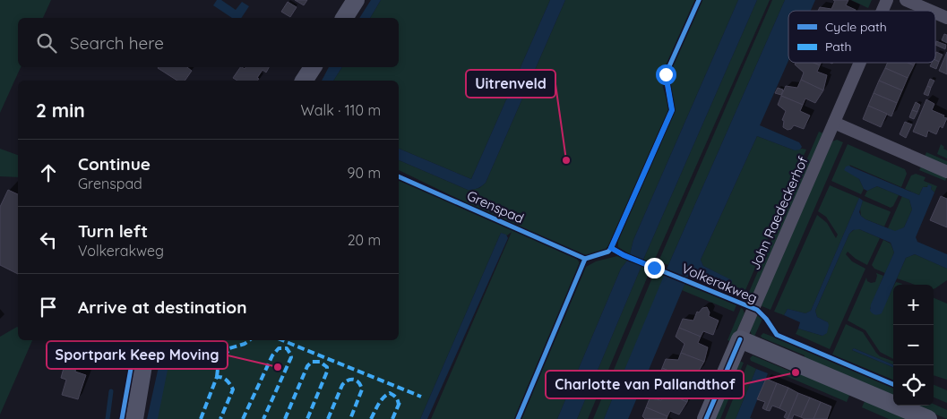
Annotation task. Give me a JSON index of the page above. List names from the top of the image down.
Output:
{
  "streets": {
    "street": ["John Raedeckerhof"],
    "cycle path": ["Grenspad", "Volkerakweg"]
  },
  "places": ["Uitrenveld", "Sportpark Keep Moving", "Charlotte van Pallandthof"],
  "legend": ["Cycle path", "Path"],
  "page": {
    "search": "Search here",
    "heading": ["2 min", "Walk · 110 m"],
    "list": [
      ["Continue", "Grenspad", "90 m"],
      ["Turn left", "Volkerakweg", "20 m"],
      "Arrive at destination"
    ],
    "map_buttons": ["+", "−"]
  }
}
